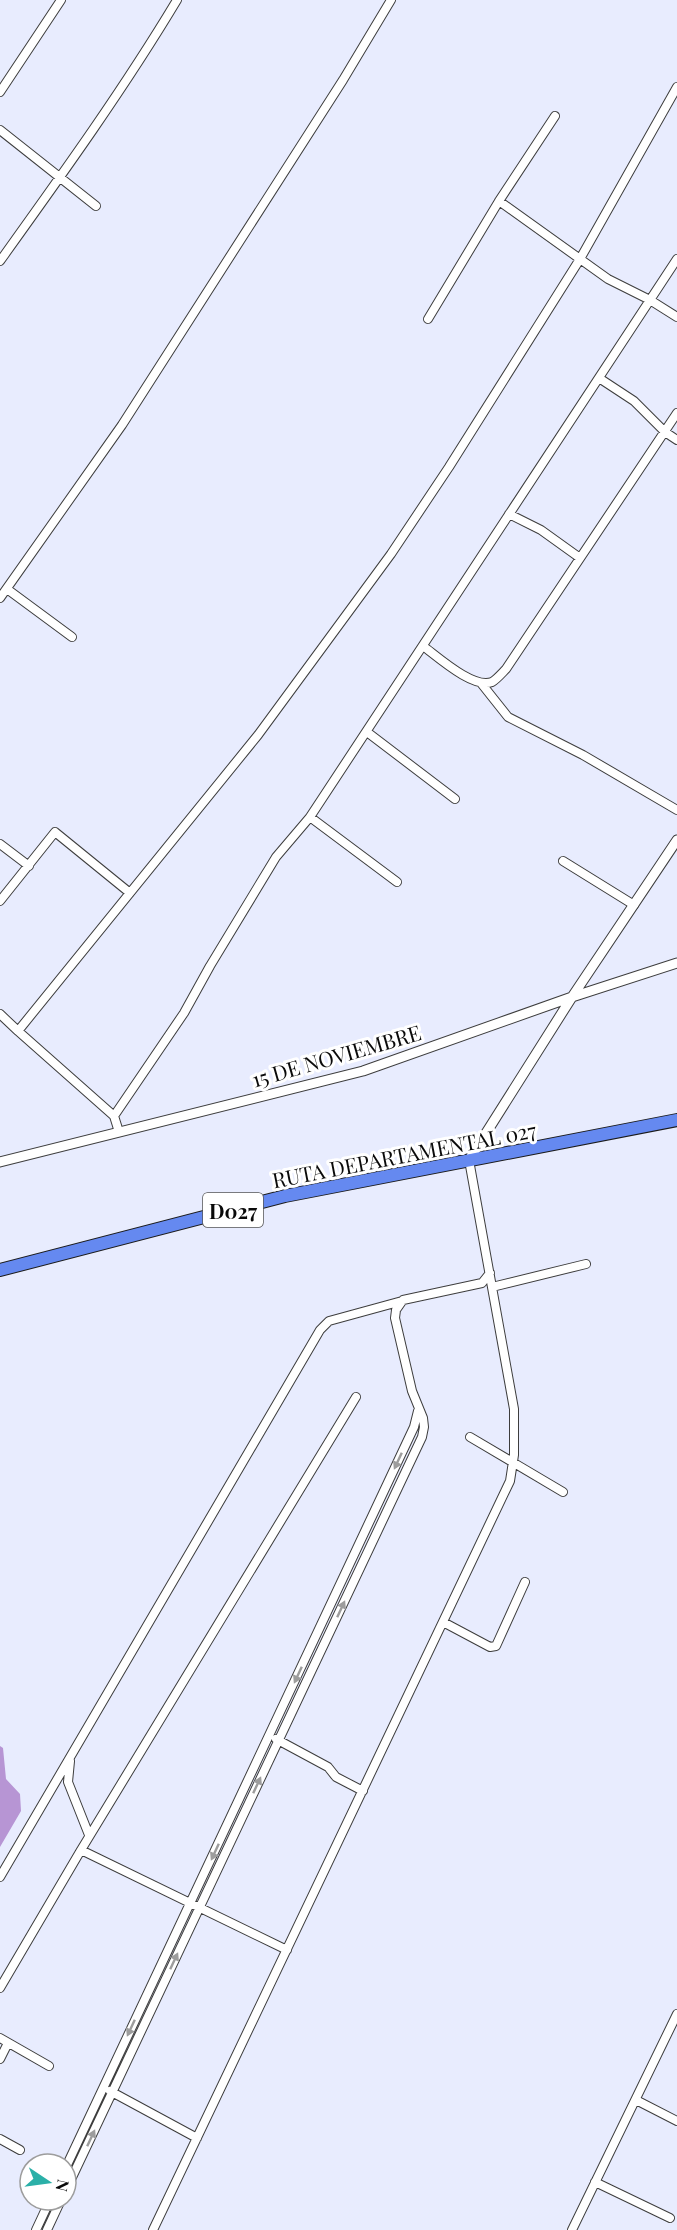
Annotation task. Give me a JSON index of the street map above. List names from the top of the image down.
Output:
{
  "streets": {
    "main road": ["RUTA DEPARTAMENTAL 027", "D027"],
    "street": ["15 DE NOVIEMBRE"]
  },
  "north": "right"
}
